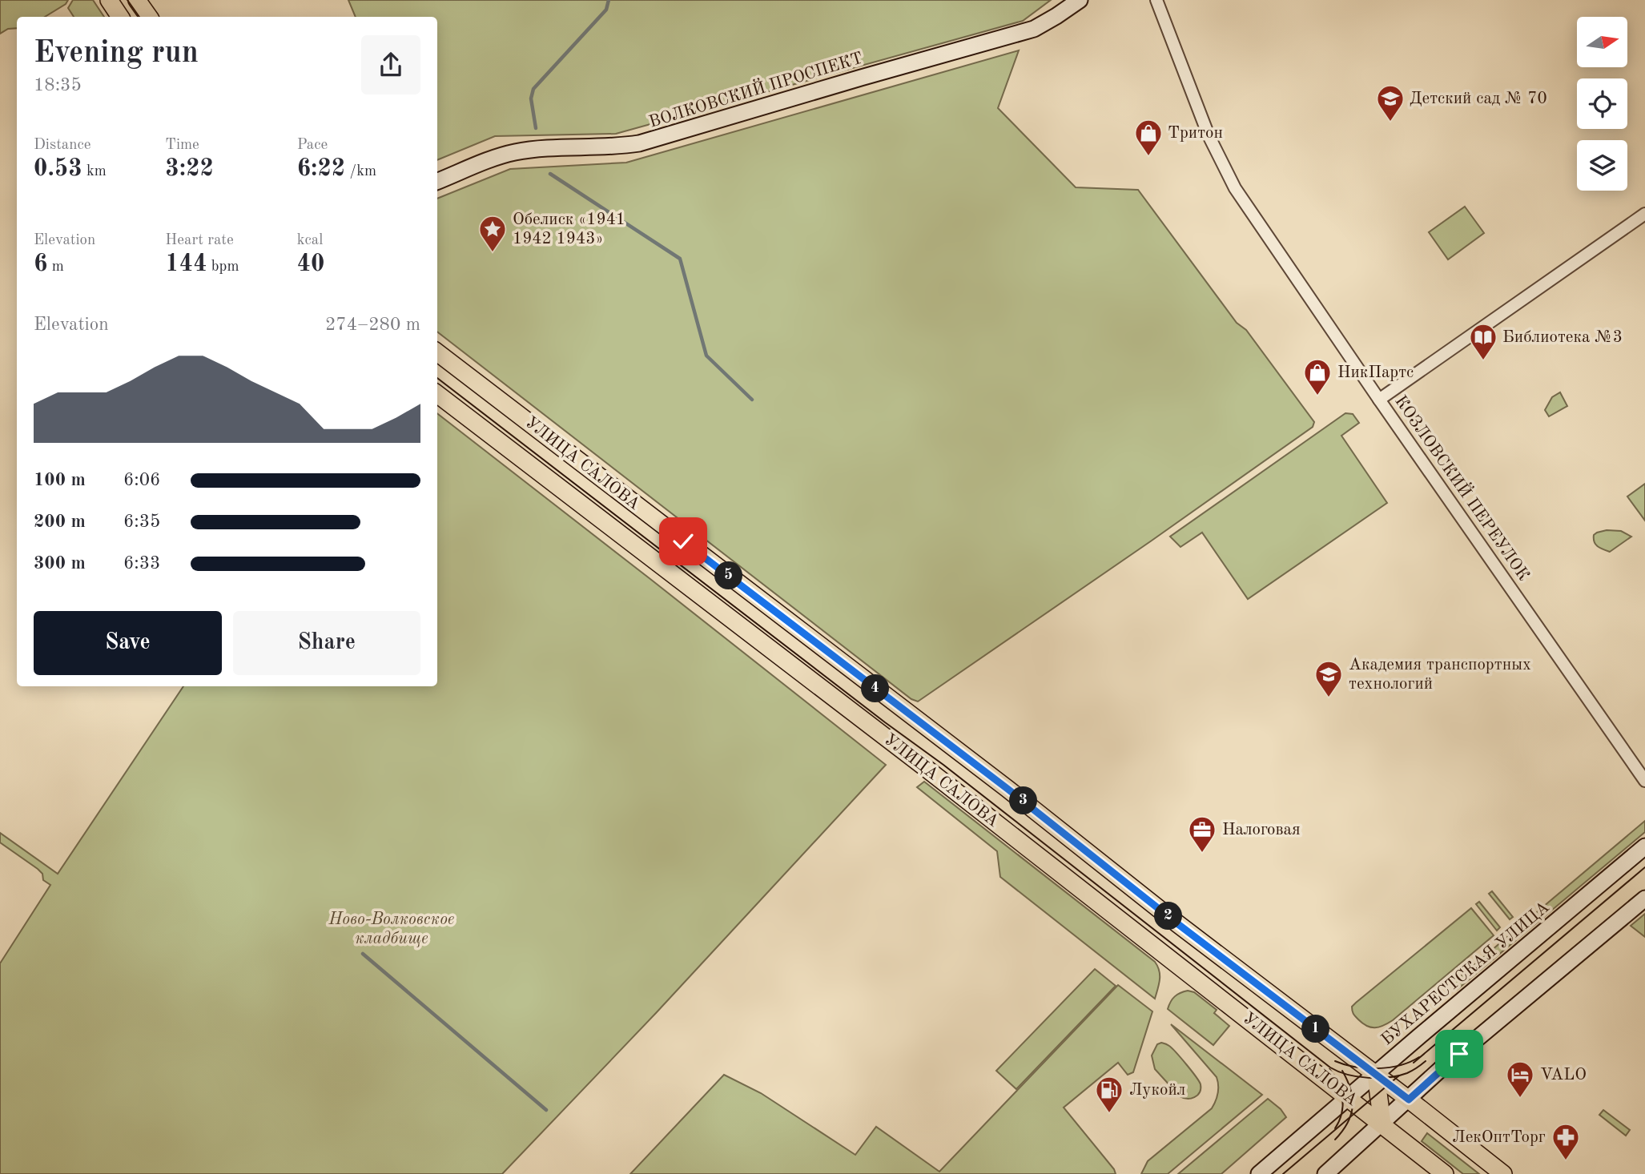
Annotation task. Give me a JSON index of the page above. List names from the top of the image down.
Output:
{
  "streets": {
    "main road": ["ВОЛКОВСКИЙ ПРОСПЕКТ", "УЛИЦА САЛОВА", "БУХАРЕСТСКАЯ УЛИЦА"],
    "street": ["КОЗЛОВСКИЙ ПЕРЕУЛОК"]
  },
  "crossings": [
    ["УЛИЦА САЛОВА", "БУХАРЕСТСКАЯ УЛИЦА"]
  ],
  "parks": ["Ново-Волковское кладбище"],
  "places": {
    "school or university": ["Детский сад № 70", "Академия транспортных технологий"],
    "shop": ["Тритон", "НикПартс"],
    "place": ["Обелиск «1941 1942 1943»"],
    "library": ["Библиотека №3"],
    "office": ["Налоговая"],
    "hotel": ["VALO"],
    "fuel station": ["Лукойл"],
    "pharmacy": ["ЛекОптТорг"]
  },
  "north": "right",
  "page": {
    "heading": ["Evening run", "18:35"],
    "stats": [
      ["Distance", "0.53 km"],
      ["Time", "3:22"],
      ["Pace", "6:22 /km"],
      ["Elevation", "6 m"],
      ["Heart rate", "144 bpm"],
      ["kcal", "40"]
    ],
    "chart": ["Elevation", "274–280 m"],
    "list": [
      {
        "name": "100 m",
        "note": "6:06"
      },
      {
        "name": "200 m",
        "note": "6:35"
      },
      {
        "name": "300 m",
        "note": "6:33"
      }
    ],
    "pins": [
      "5",
      "4",
      "3",
      "2",
      "1"
    ],
    "buttons": ["Save", "Share"]
  }
}
